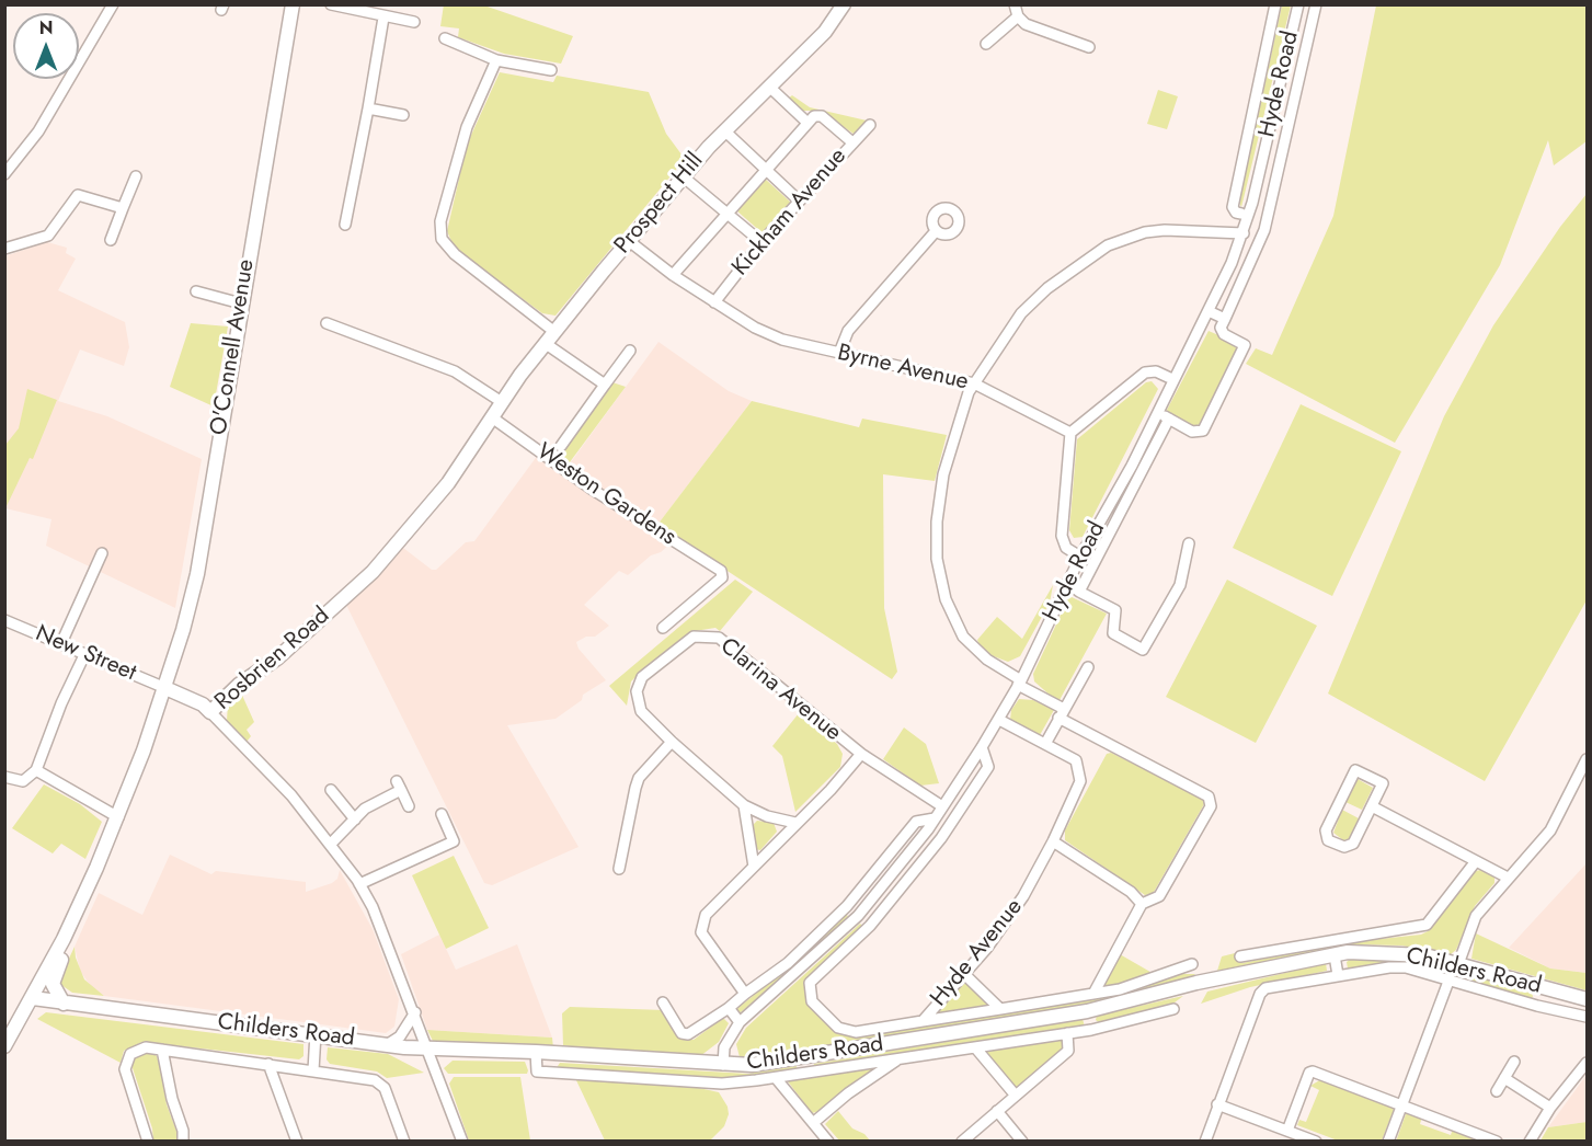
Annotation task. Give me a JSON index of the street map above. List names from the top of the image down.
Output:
{
  "streets": {
    "main road": [
      "Prospect Hill",
      "O'Connell Avenue",
      "Rosbrien Road",
      "Childers Road"
    ],
    "street": [
      "Hyde Road",
      "Kickham Avenue",
      "Byrne Avenue",
      "Weston Gardens",
      "New Street",
      "Clarina Avenue",
      "Hyde Avenue"
    ]
  },
  "crossings": [
    ["Hyde Road", "Clarina Avenue"],
    ["Hyde Road", "Hyde Avenue"],
    ["Hyde Road", "Childers Road"],
    ["Prospect Hill", "Byrne Avenue"],
    ["Prospect Hill", "Weston Gardens"],
    ["Prospect Hill", "Rosbrien Road"],
    ["Kickham Avenue", "Byrne Avenue"],
    ["O'Connell Avenue", "New Street"],
    ["Weston Gardens", "Rosbrien Road"],
    ["Rosbrien Road", "Childers Road"]
  ],
  "north": "top"
}
